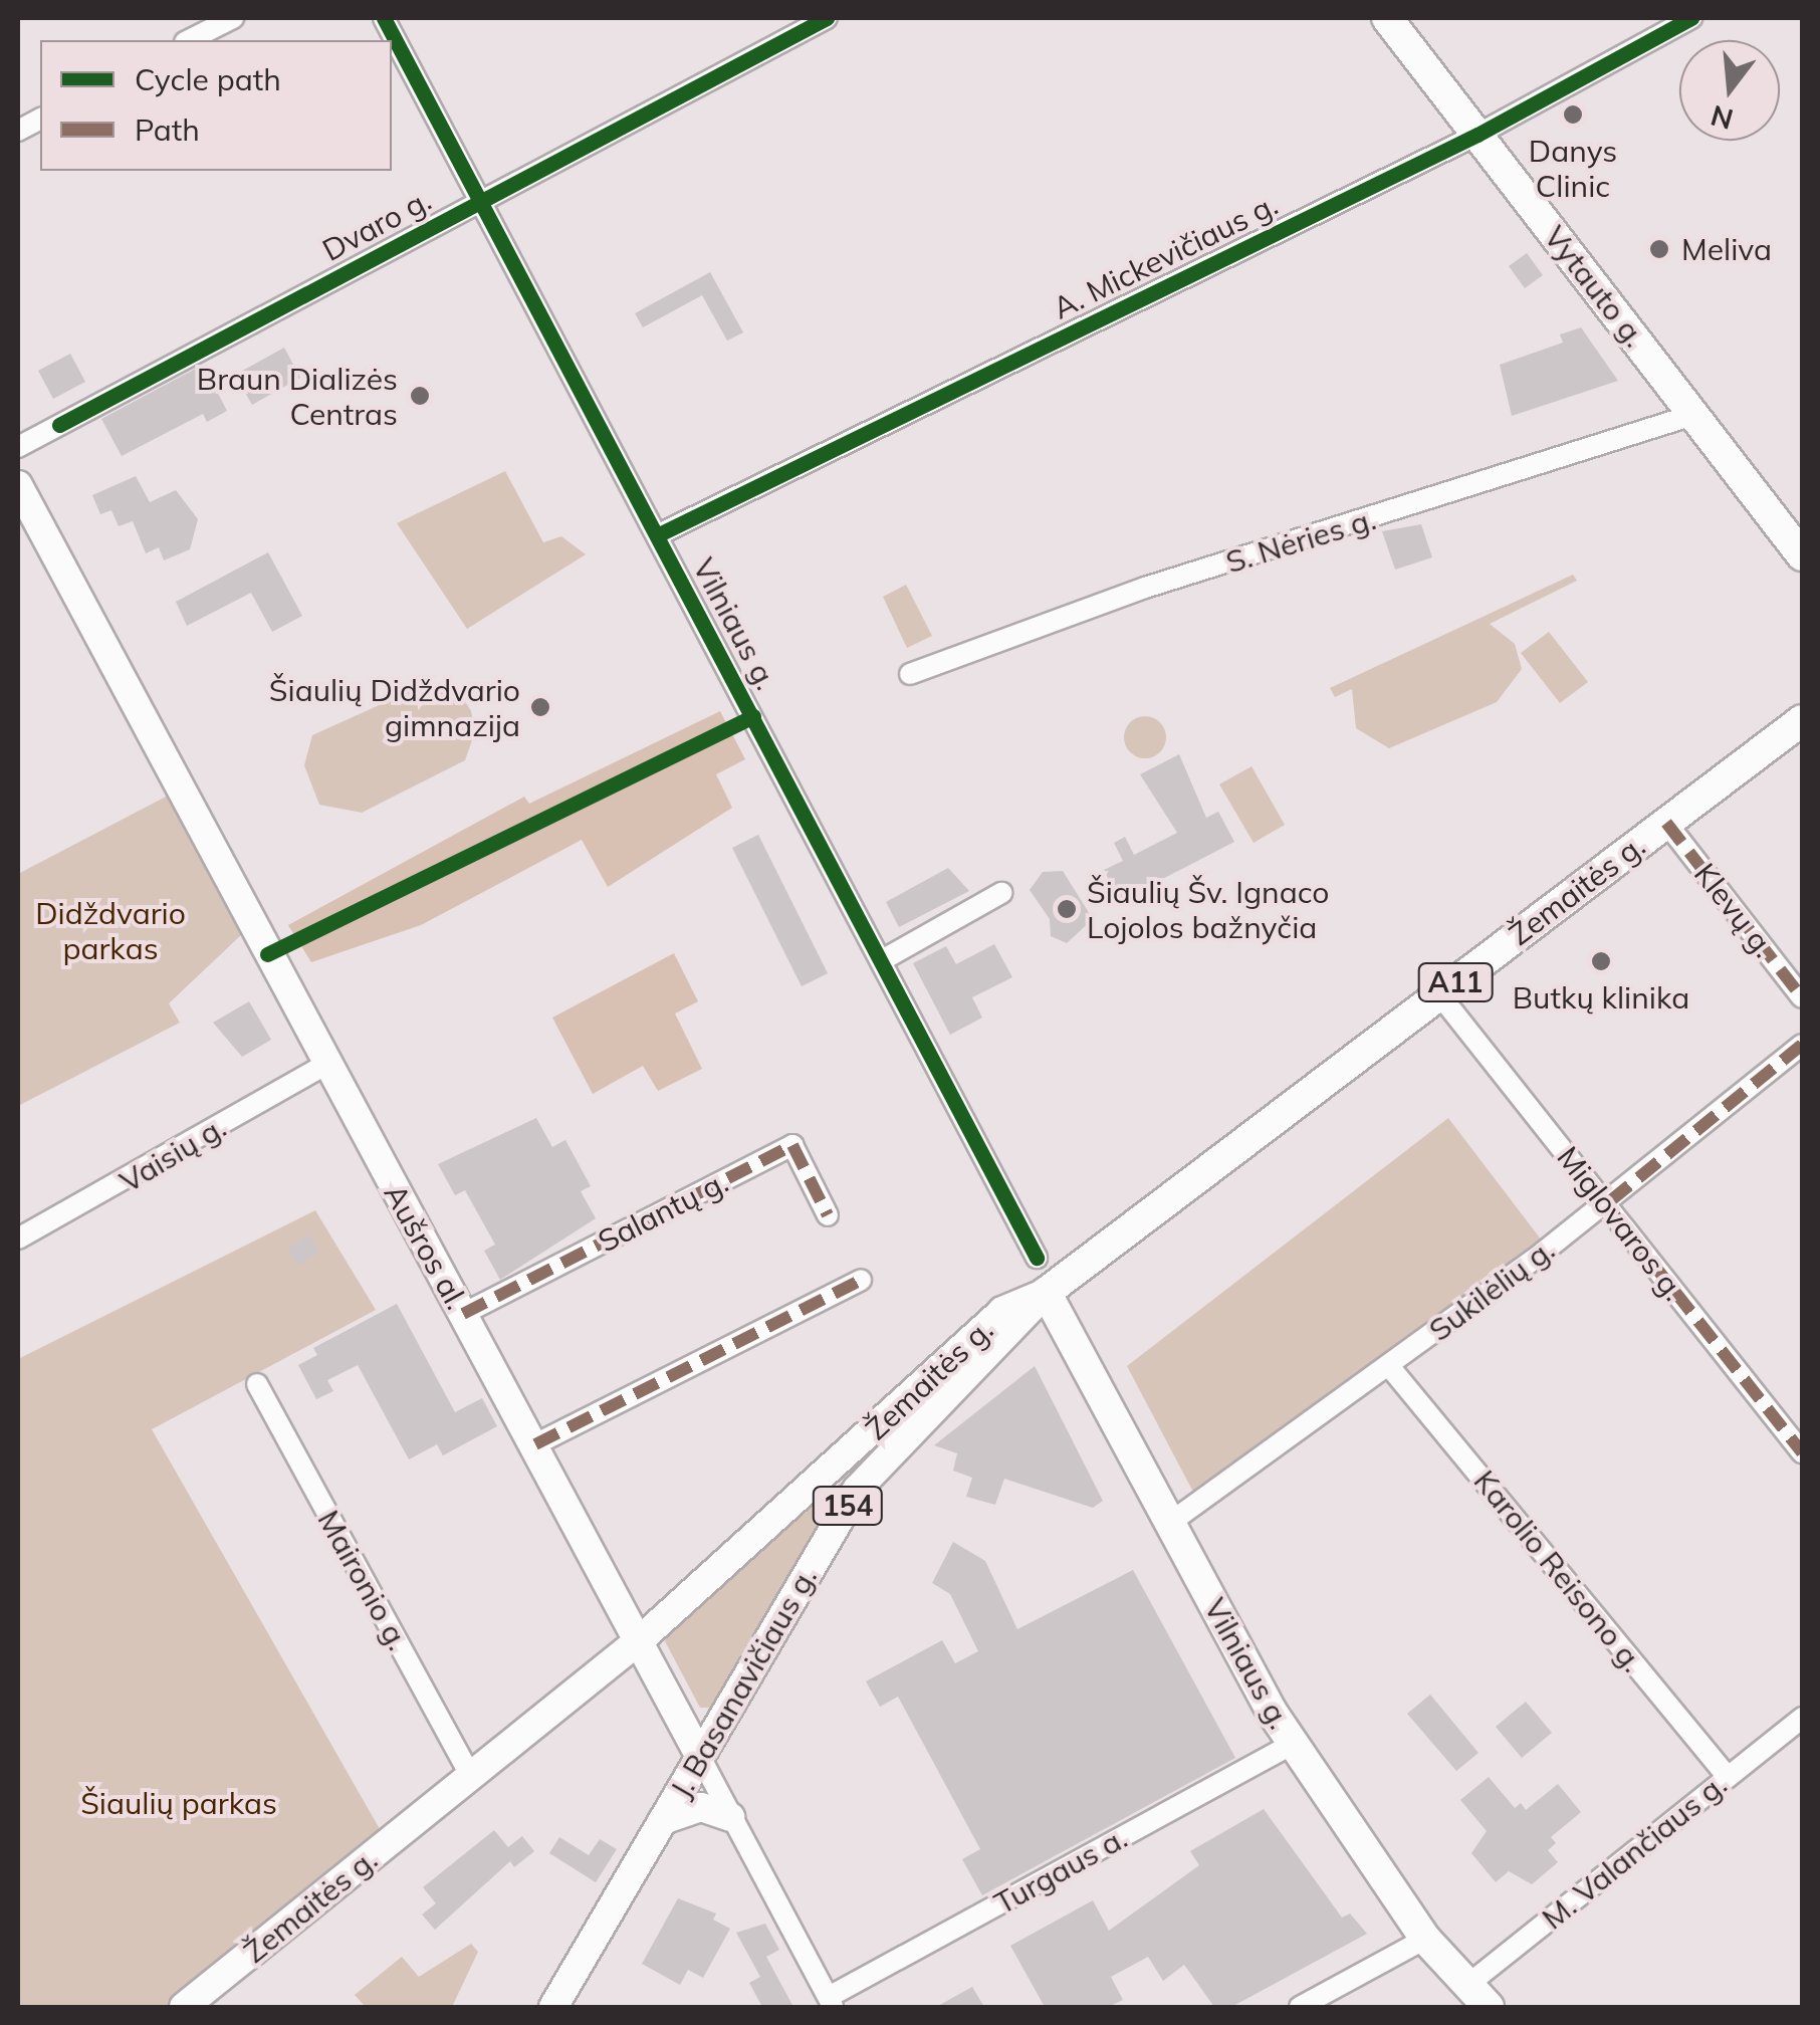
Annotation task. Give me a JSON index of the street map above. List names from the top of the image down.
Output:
{
  "streets": {
    "highway": [
      "Vytauto g.",
      "Vilniaus g.",
      "Žemaitės g.",
      "A11"
    ],
    "main road": ["Aušros al.", "154", "J. Basanavičiaus g."],
    "street": [
      "Dvaro g.",
      "A. Mickevičiaus g.",
      "S. Nėries g.",
      "Klevų g.",
      "Vaisių g.",
      "Salantų g.",
      "Miglovaros g.",
      "Sukilėlių g.",
      "Karolio Reisono g.",
      "Maironio g.",
      "M. Valančiaus g.",
      "Turgaus a."
    ]
  },
  "crossings": [
    ["Dvaro g.", "Vilniaus g."],
    ["A. Mickevičiaus g.", "Vytauto g."],
    ["A. Mickevičiaus g.", "Vilniaus g."],
    ["Vytauto g.", "S. Nėries g."],
    ["Vilniaus g.", "Žemaitės g."],
    ["Vilniaus g.", "Sukilėlių g."],
    ["Vilniaus g.", "J. Basanavičiaus g."],
    ["Vilniaus g.", "M. Valančiaus g."],
    ["Vilniaus g.", "Turgaus a."],
    ["Žemaitės g.", "Klevų g."],
    ["Žemaitės g.", "Miglovaros g."],
    ["Žemaitės g.", "Aušros al."],
    ["Žemaitės g.", "Maironio g."],
    ["Žemaitės g.", "J. Basanavičiaus g."],
    ["Vaisių g.", "Aušros al."],
    ["Salantų g.", "Aušros al."],
    ["Miglovaros g.", "Sukilėlių g."],
    ["Aušros al.", "J. Basanavičiaus g."],
    ["Aušros al.", "Turgaus a."],
    ["Sukilėlių g.", "Karolio Reisono g."],
    ["Karolio Reisono g.", "M. Valančiaus g."]
  ],
  "parks": ["Didždvario parkas", "Šiaulių parkas"],
  "places": [
    "Danys Clinic",
    "Meliva",
    "Braun Dializės Centras",
    "Šiaulių Didždvario gimnazija",
    "Šiaulių Šv. Ignaco Lojolos bažnyčia",
    "Butkų klinika"
  ],
  "legend": ["Cycle path", "Path"],
  "north": "bottom"
}
